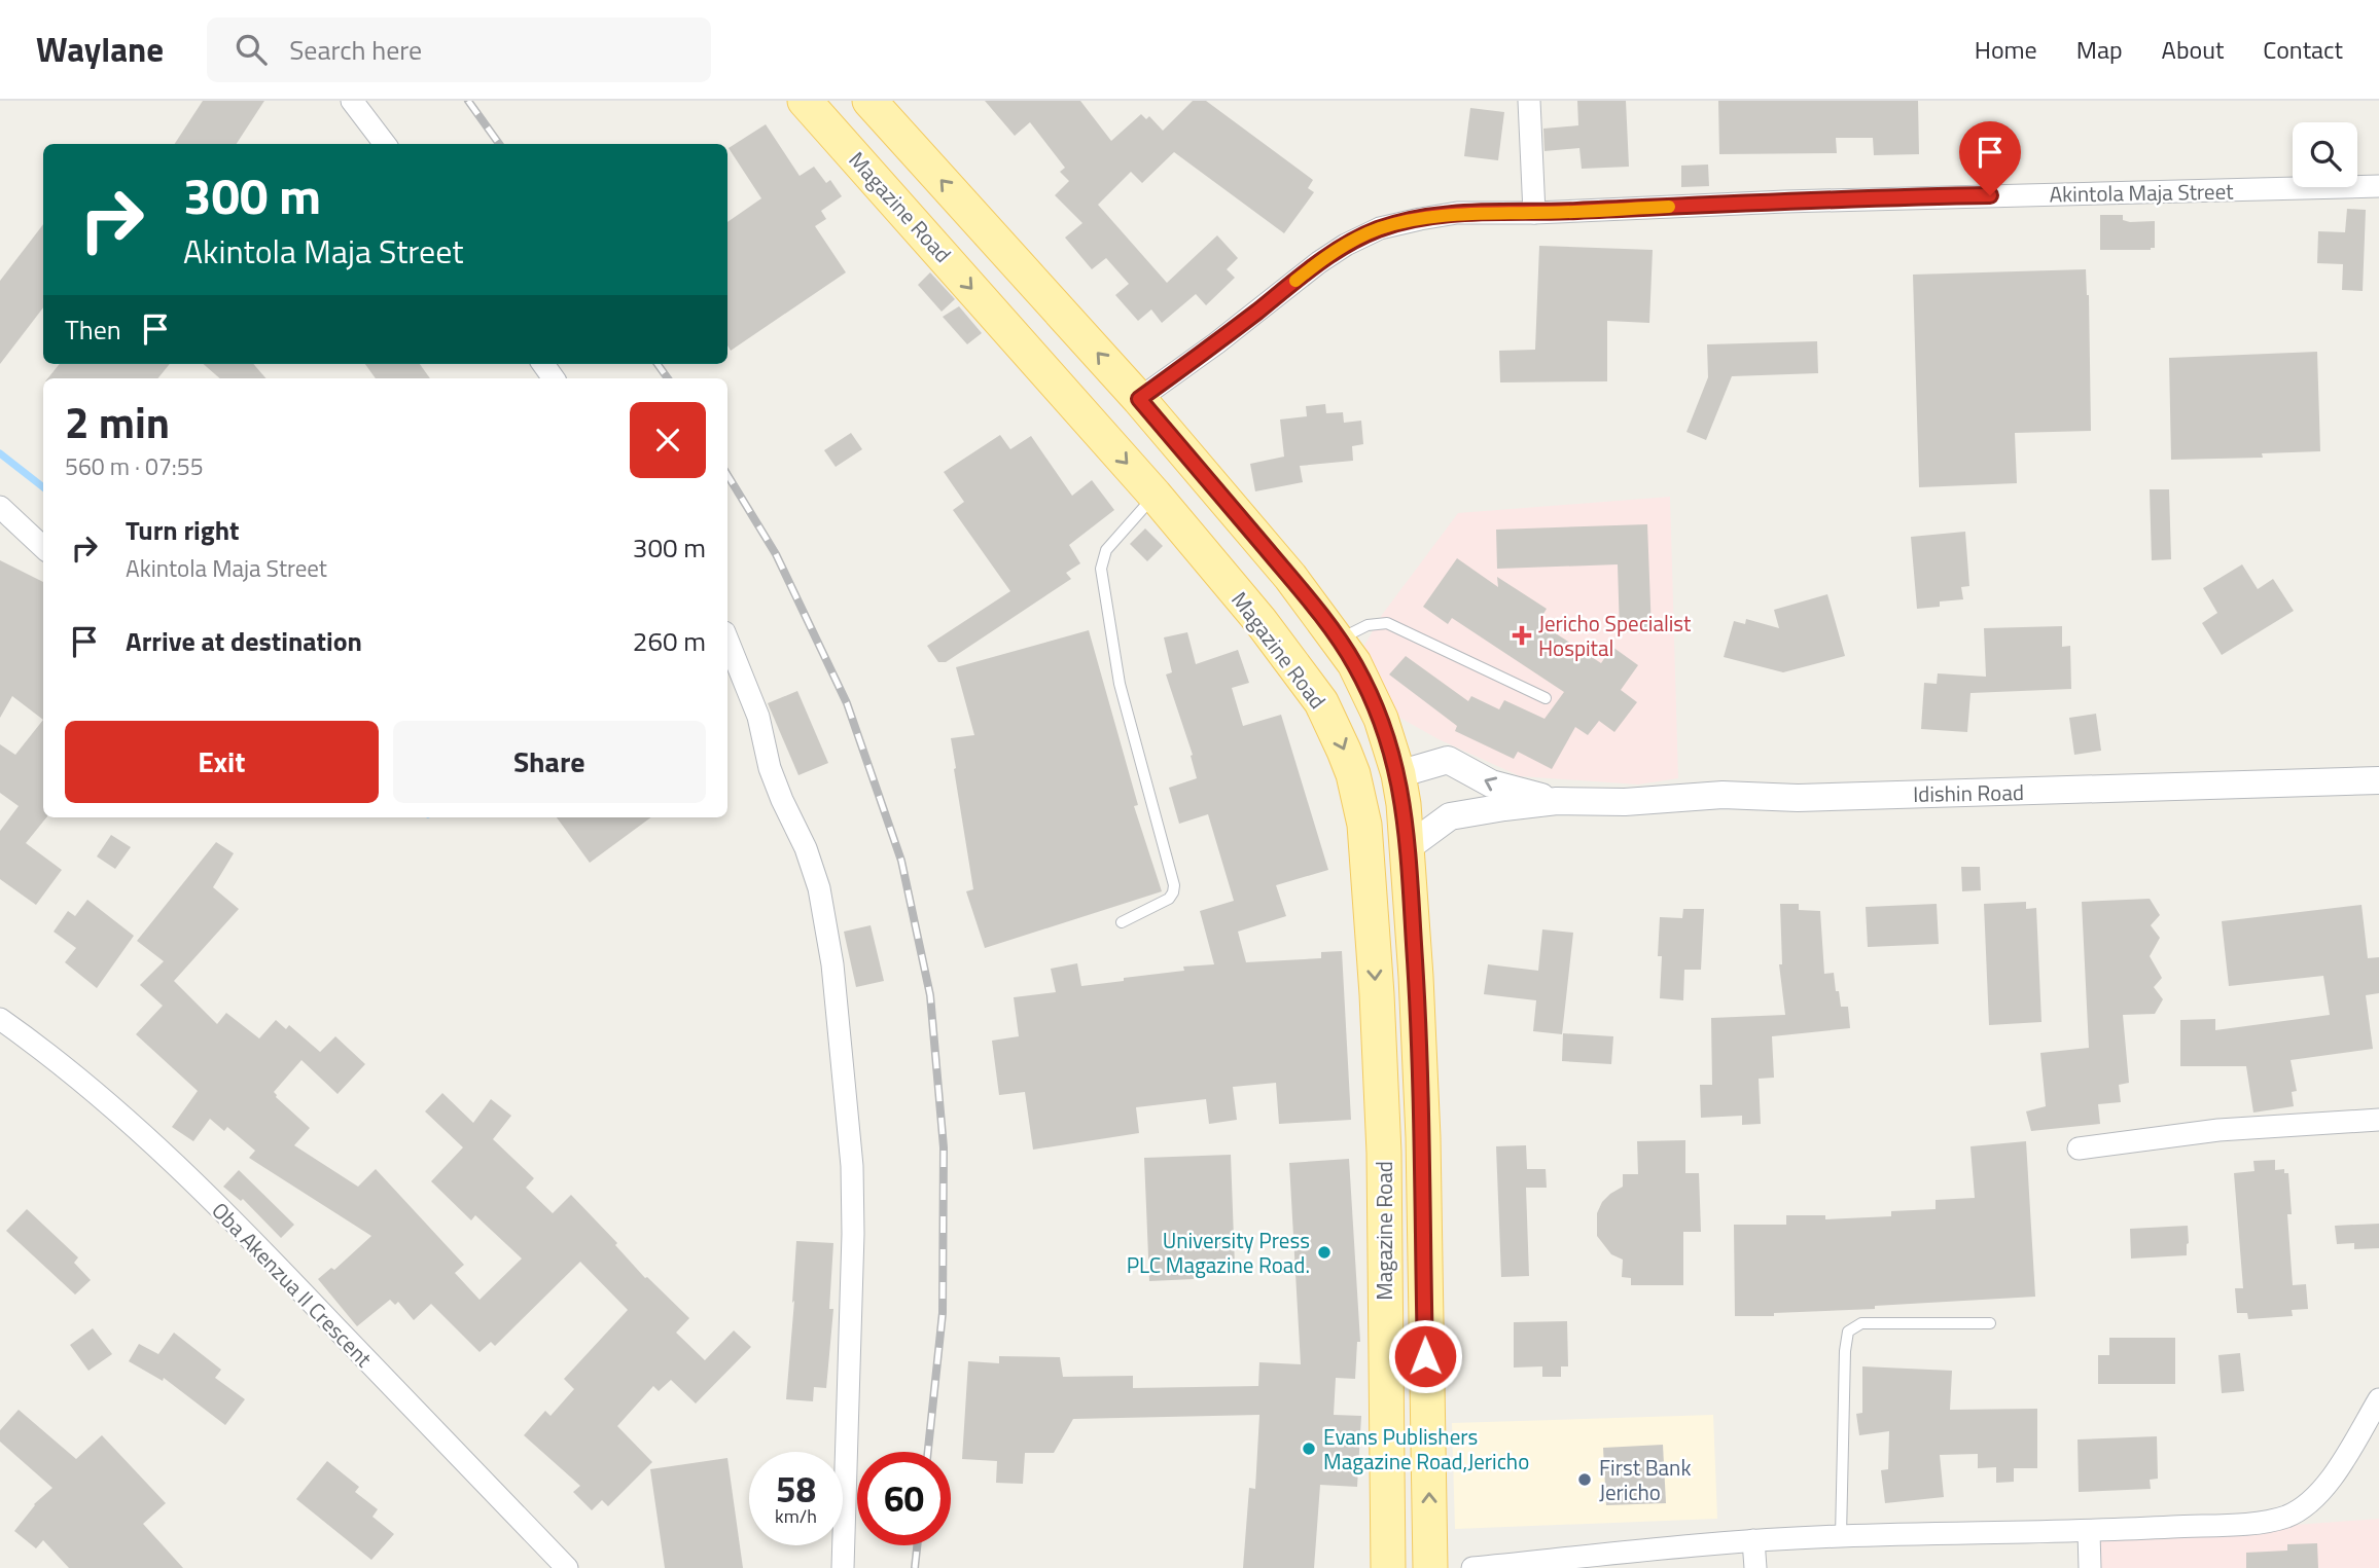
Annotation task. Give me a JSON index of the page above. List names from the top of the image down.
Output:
{
  "streets": {
    "main road": ["Magazine Road"],
    "street": ["Akintola Maja Street", "Idishin Road", "Oba Akenzua II Crescent"]
  },
  "crossings": [
    ["Akintola Maja Street", "Magazine Road"]
  ],
  "places": {
    "health": ["Jericho Specialist Hospital"],
    "other": ["University Press PLC Magazine Road.", "Evans Publishers Magazine Road,Jericho", "First Bank Jericho"]
  },
  "page": {
    "header": "Waylane",
    "search": "Search here",
    "nav": [
      "Home",
      "Map",
      "About",
      "Contact"
    ],
    "turn": ["300 m", "Akintola Maja Street"],
    "then": "Then",
    "heading": ["2 min", "560 m · 07:55"],
    "list": [
      {
        "name": "Turn right",
        "note": "Akintola Maja Street",
        "value": "300 m"
      },
      {
        "name": "Arrive at destination",
        "value": "260 m"
      }
    ],
    "buttons": ["Exit", "Share"],
    "speed": "58 km/h",
    "limit": "60"
  }
}
